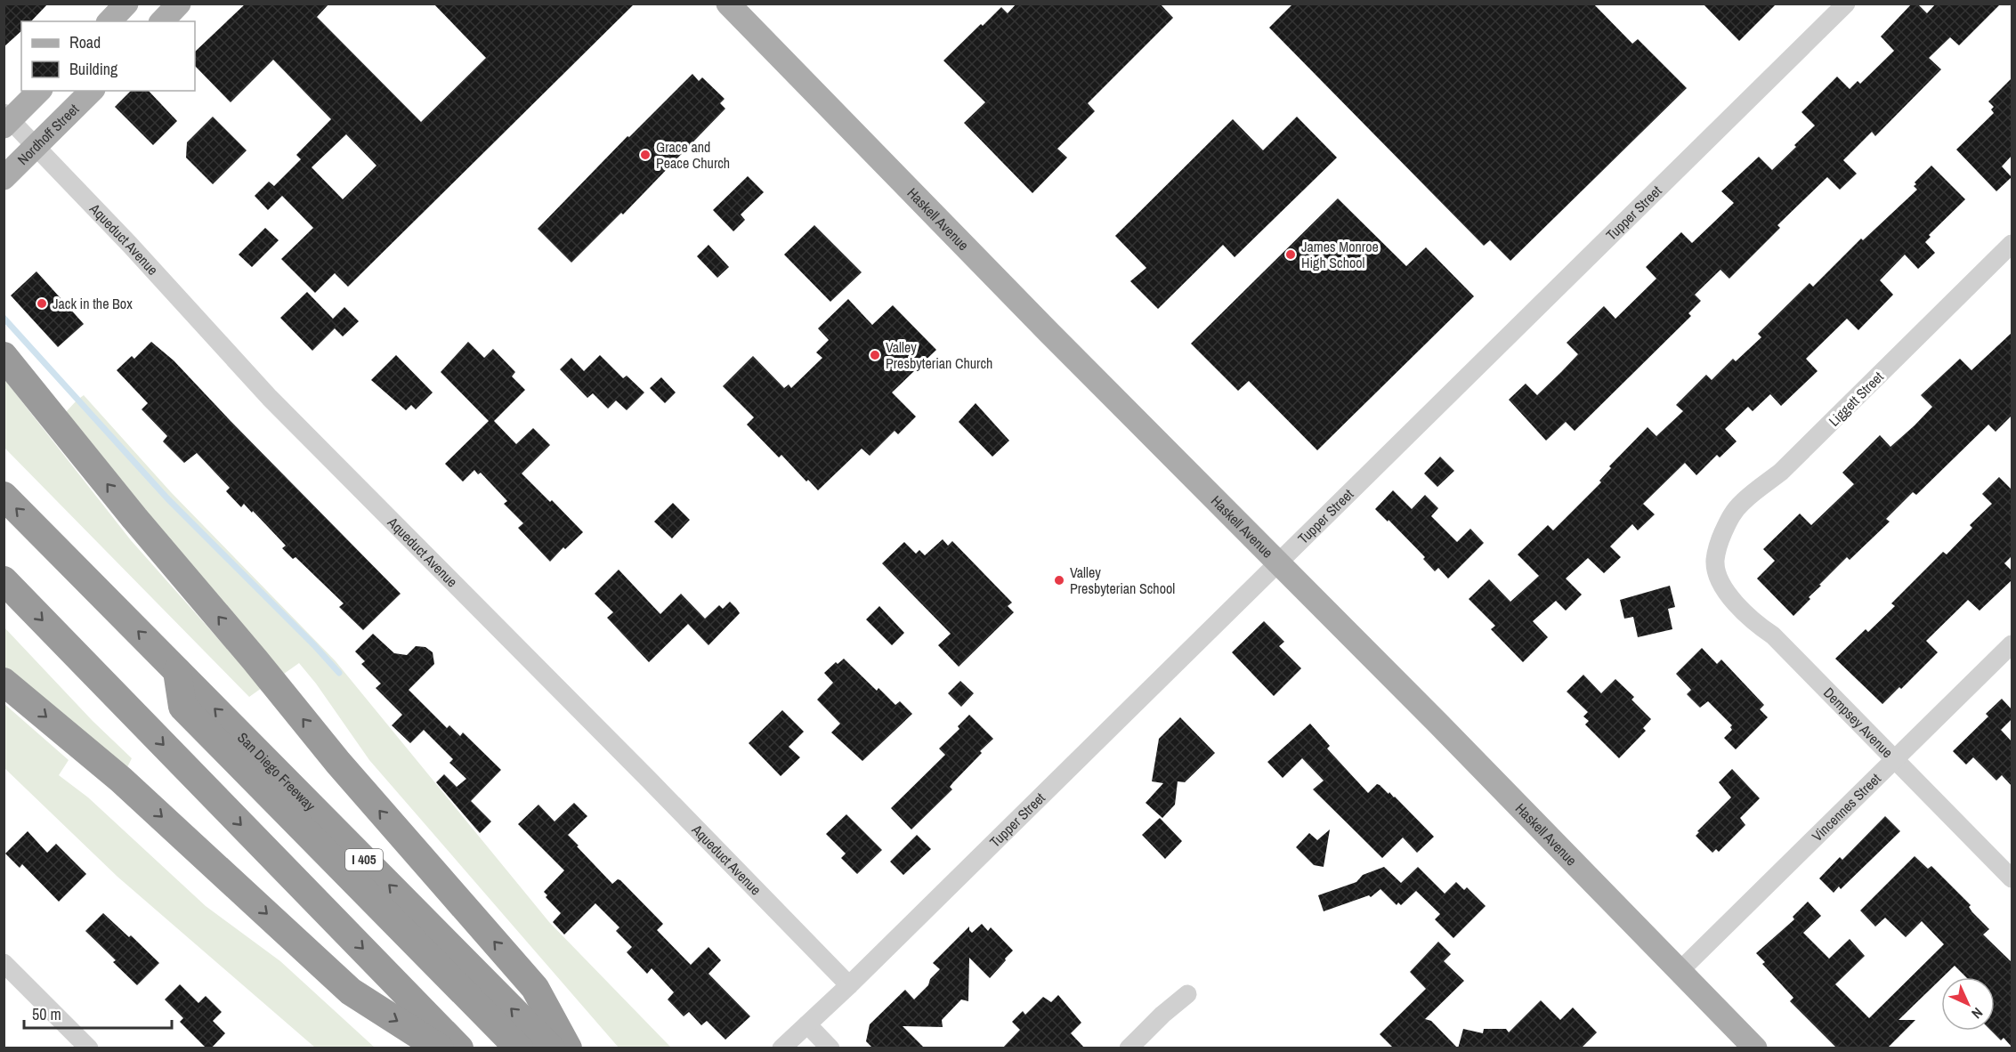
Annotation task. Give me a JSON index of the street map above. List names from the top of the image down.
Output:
{
  "streets": {
    "highway": ["San Diego Freeway", "I 405"],
    "main road": ["Nordhoff Street", "Haskell Avenue"],
    "street": [
      "Tupper Street",
      "Aqueduct Avenue",
      "Liggett Street",
      "Dempsey Avenue",
      "Vincennes Street"
    ]
  },
  "crossings": [
    ["Nordhoff Street", "Aqueduct Avenue"],
    ["Tupper Street", "Haskell Avenue"],
    ["Tupper Street", "Aqueduct Avenue"],
    ["Haskell Avenue", "Vincennes Street"],
    ["Liggett Street", "Dempsey Avenue"],
    ["Dempsey Avenue", "Vincennes Street"]
  ],
  "places": [
    "Grace and Peace Church",
    "James Monroe High School",
    "Jack in the Box",
    "Valley Presbyterian Church",
    "Valley Presbyterian School"
  ],
  "legend": ["Road", "Building"],
  "scale_bar": "50 m",
  "north": "bottom right"
}
